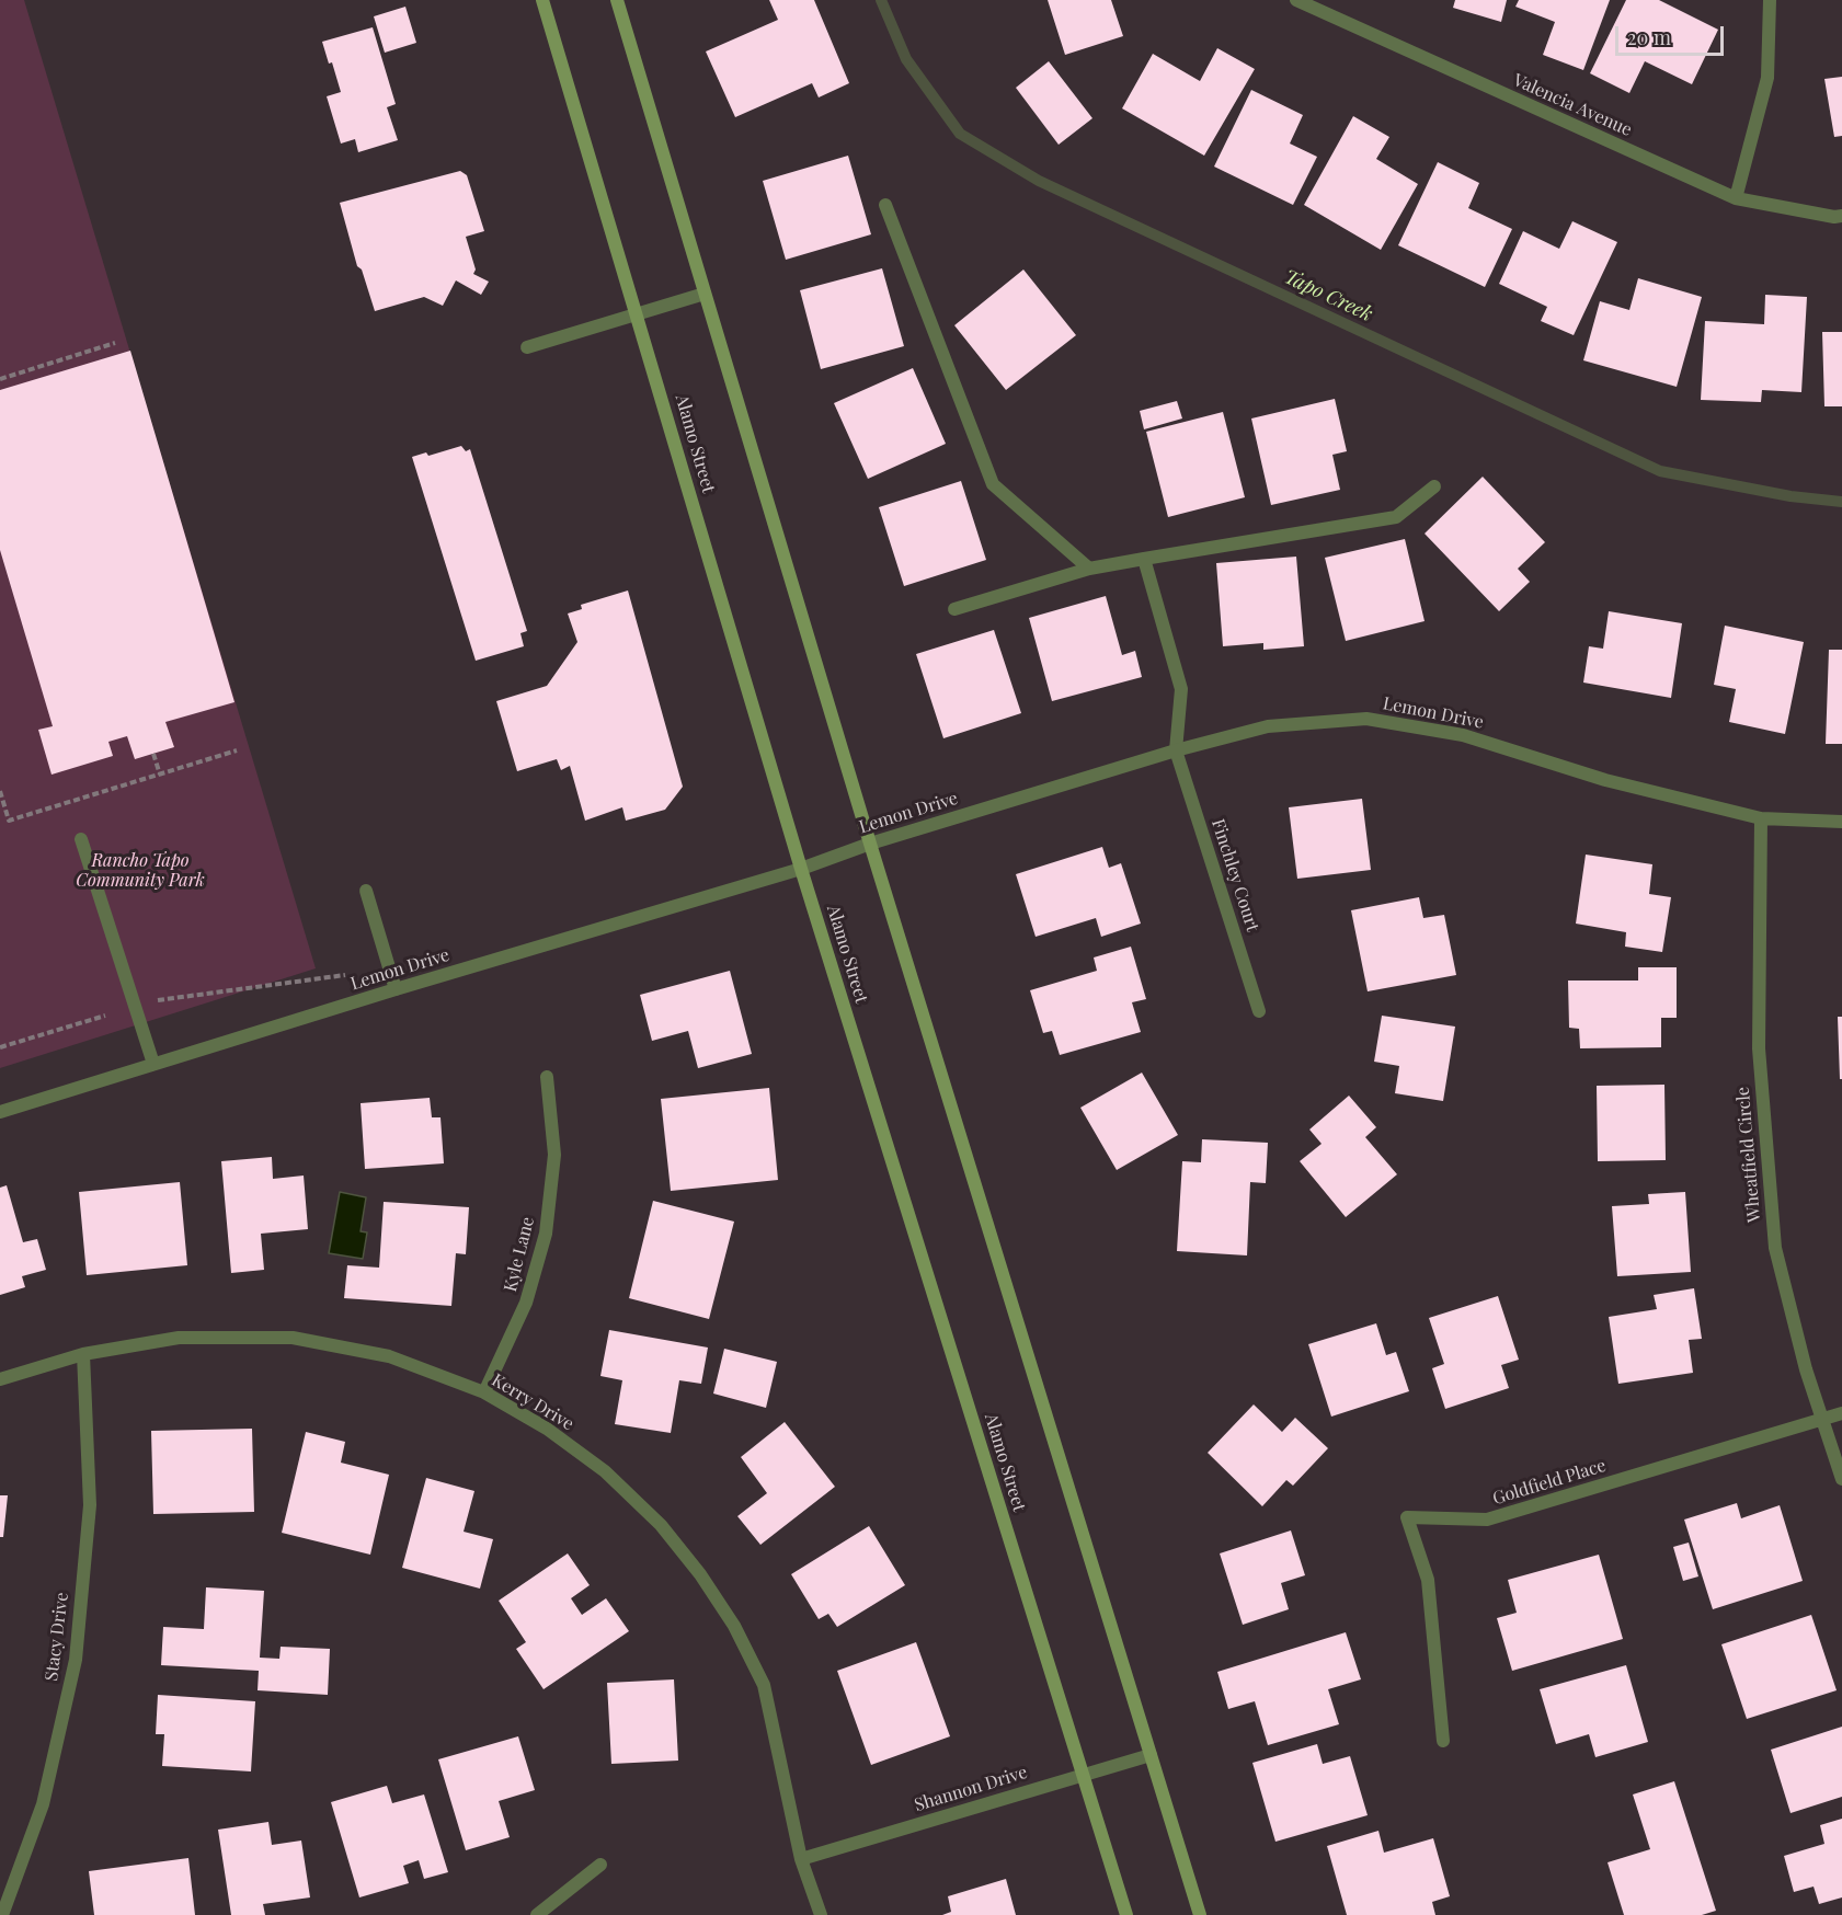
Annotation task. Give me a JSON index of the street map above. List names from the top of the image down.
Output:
{
  "streets": {
    "main road": ["Alamo Street"],
    "street": [
      "Valencia Avenue",
      "Lemon Drive",
      "Finchley Court",
      "Wheatfield Circle",
      "Kyle Lane",
      "Kerry Drive",
      "Goldfield Place",
      "Stacy Drive",
      "Shannon Drive"
    ]
  },
  "crossings": [
    ["Alamo Street", "Lemon Drive"],
    ["Alamo Street", "Shannon Drive"],
    ["Lemon Drive", "Finchley Court"],
    ["Lemon Drive", "Wheatfield Circle"],
    ["Wheatfield Circle", "Goldfield Place"],
    ["Kyle Lane", "Kerry Drive"],
    ["Kerry Drive", "Stacy Drive"],
    ["Kerry Drive", "Shannon Drive"]
  ],
  "water": ["Tapo Creek"],
  "parks": ["Rancho Tapo Community Park"],
  "scale_bar": "20 m"
}
